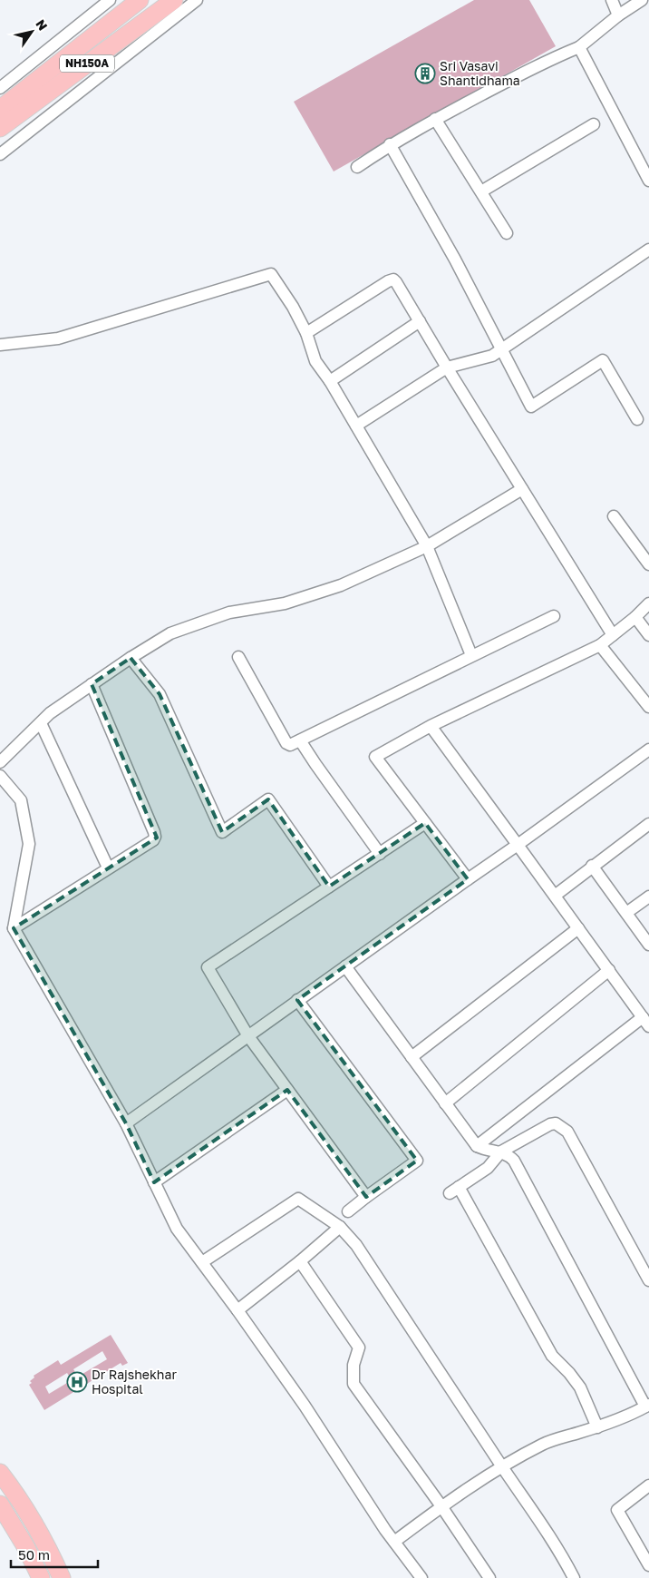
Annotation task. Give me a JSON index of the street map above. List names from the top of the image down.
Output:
{
  "streets": {
    "highway": ["NH150A"]
  },
  "places": {
    "building": ["Sri Vasavi Shantidhama"],
    "hospital": ["Dr Rajshekhar Hospital"]
  },
  "scale_bar": "50 m",
  "north": "top right"
}
